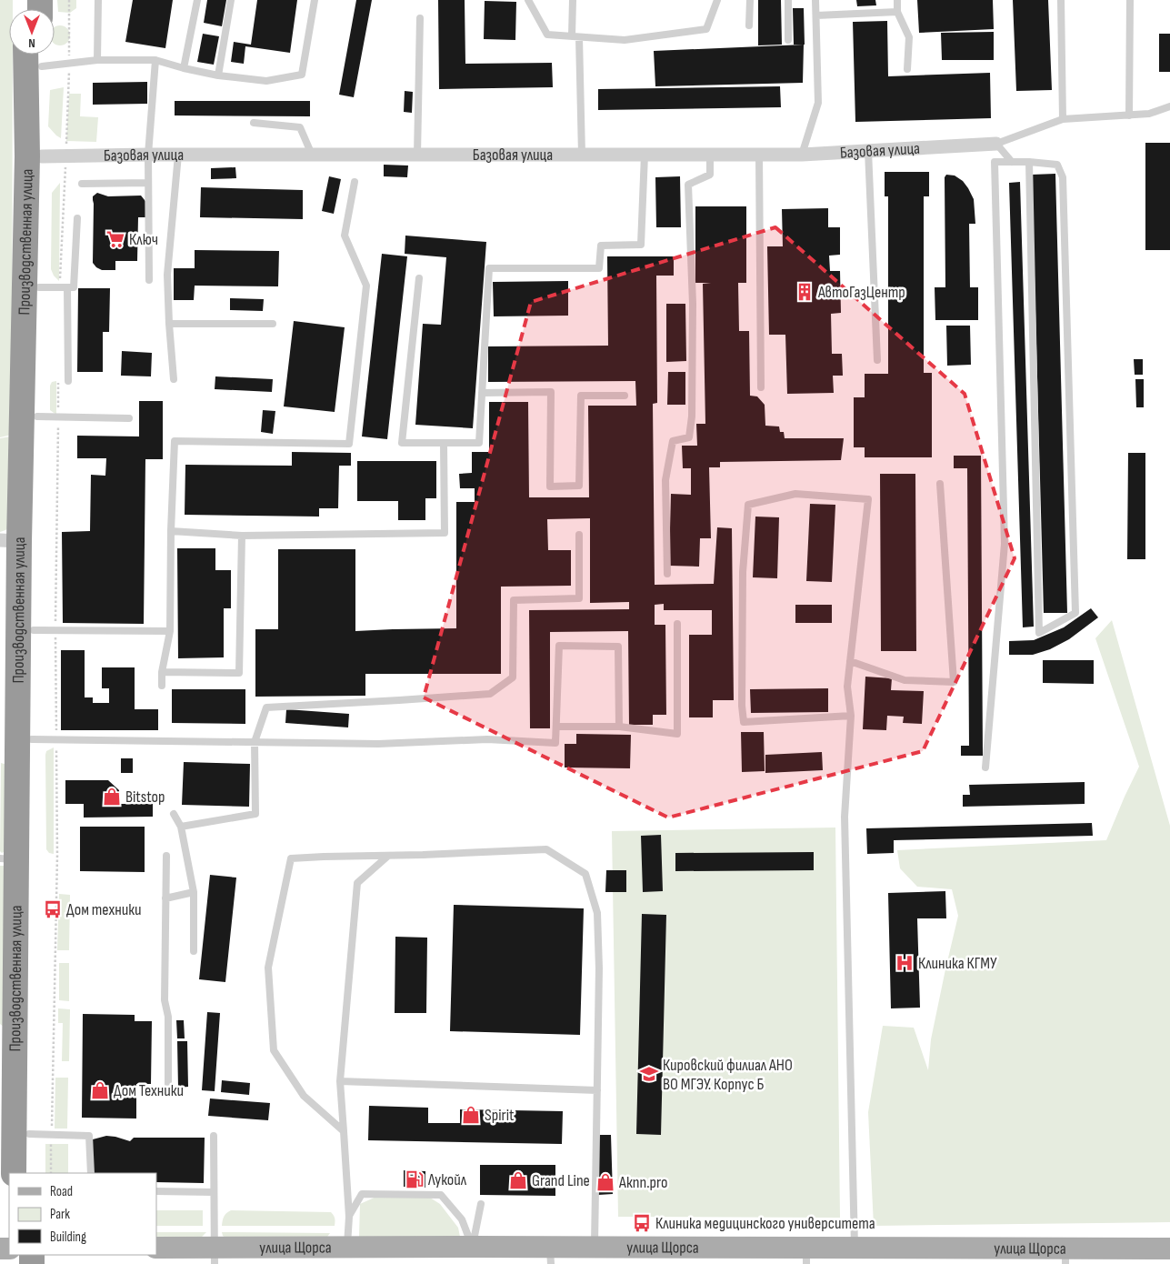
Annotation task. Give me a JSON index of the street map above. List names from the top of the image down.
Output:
{
  "streets": {
    "highway": ["Производственная улица"],
    "main road": ["улица Щорса"],
    "street": ["Базовая улица"]
  },
  "crossings": [
    ["Базовая улица", "Производственная улица"]
  ],
  "places": {
    "supermarket": ["Ключ"],
    "building": ["АвтоГазЦентр"],
    "shop": [
      "Bitstop",
      "Дом Техники",
      "Spirit",
      "Grand Line",
      "Акпп.pro"
    ],
    "bus stop": ["Дом техники", "Клиника медицинского университета"],
    "hospital": ["Клиника КГМУ"],
    "school or university": ["Кировский филиал АНО ВО МГЭУ. Корпус Б"],
    "fuel station": ["Лукойл"]
  },
  "legend": ["Road", "Park", "Building"],
  "north": "bottom"
}
